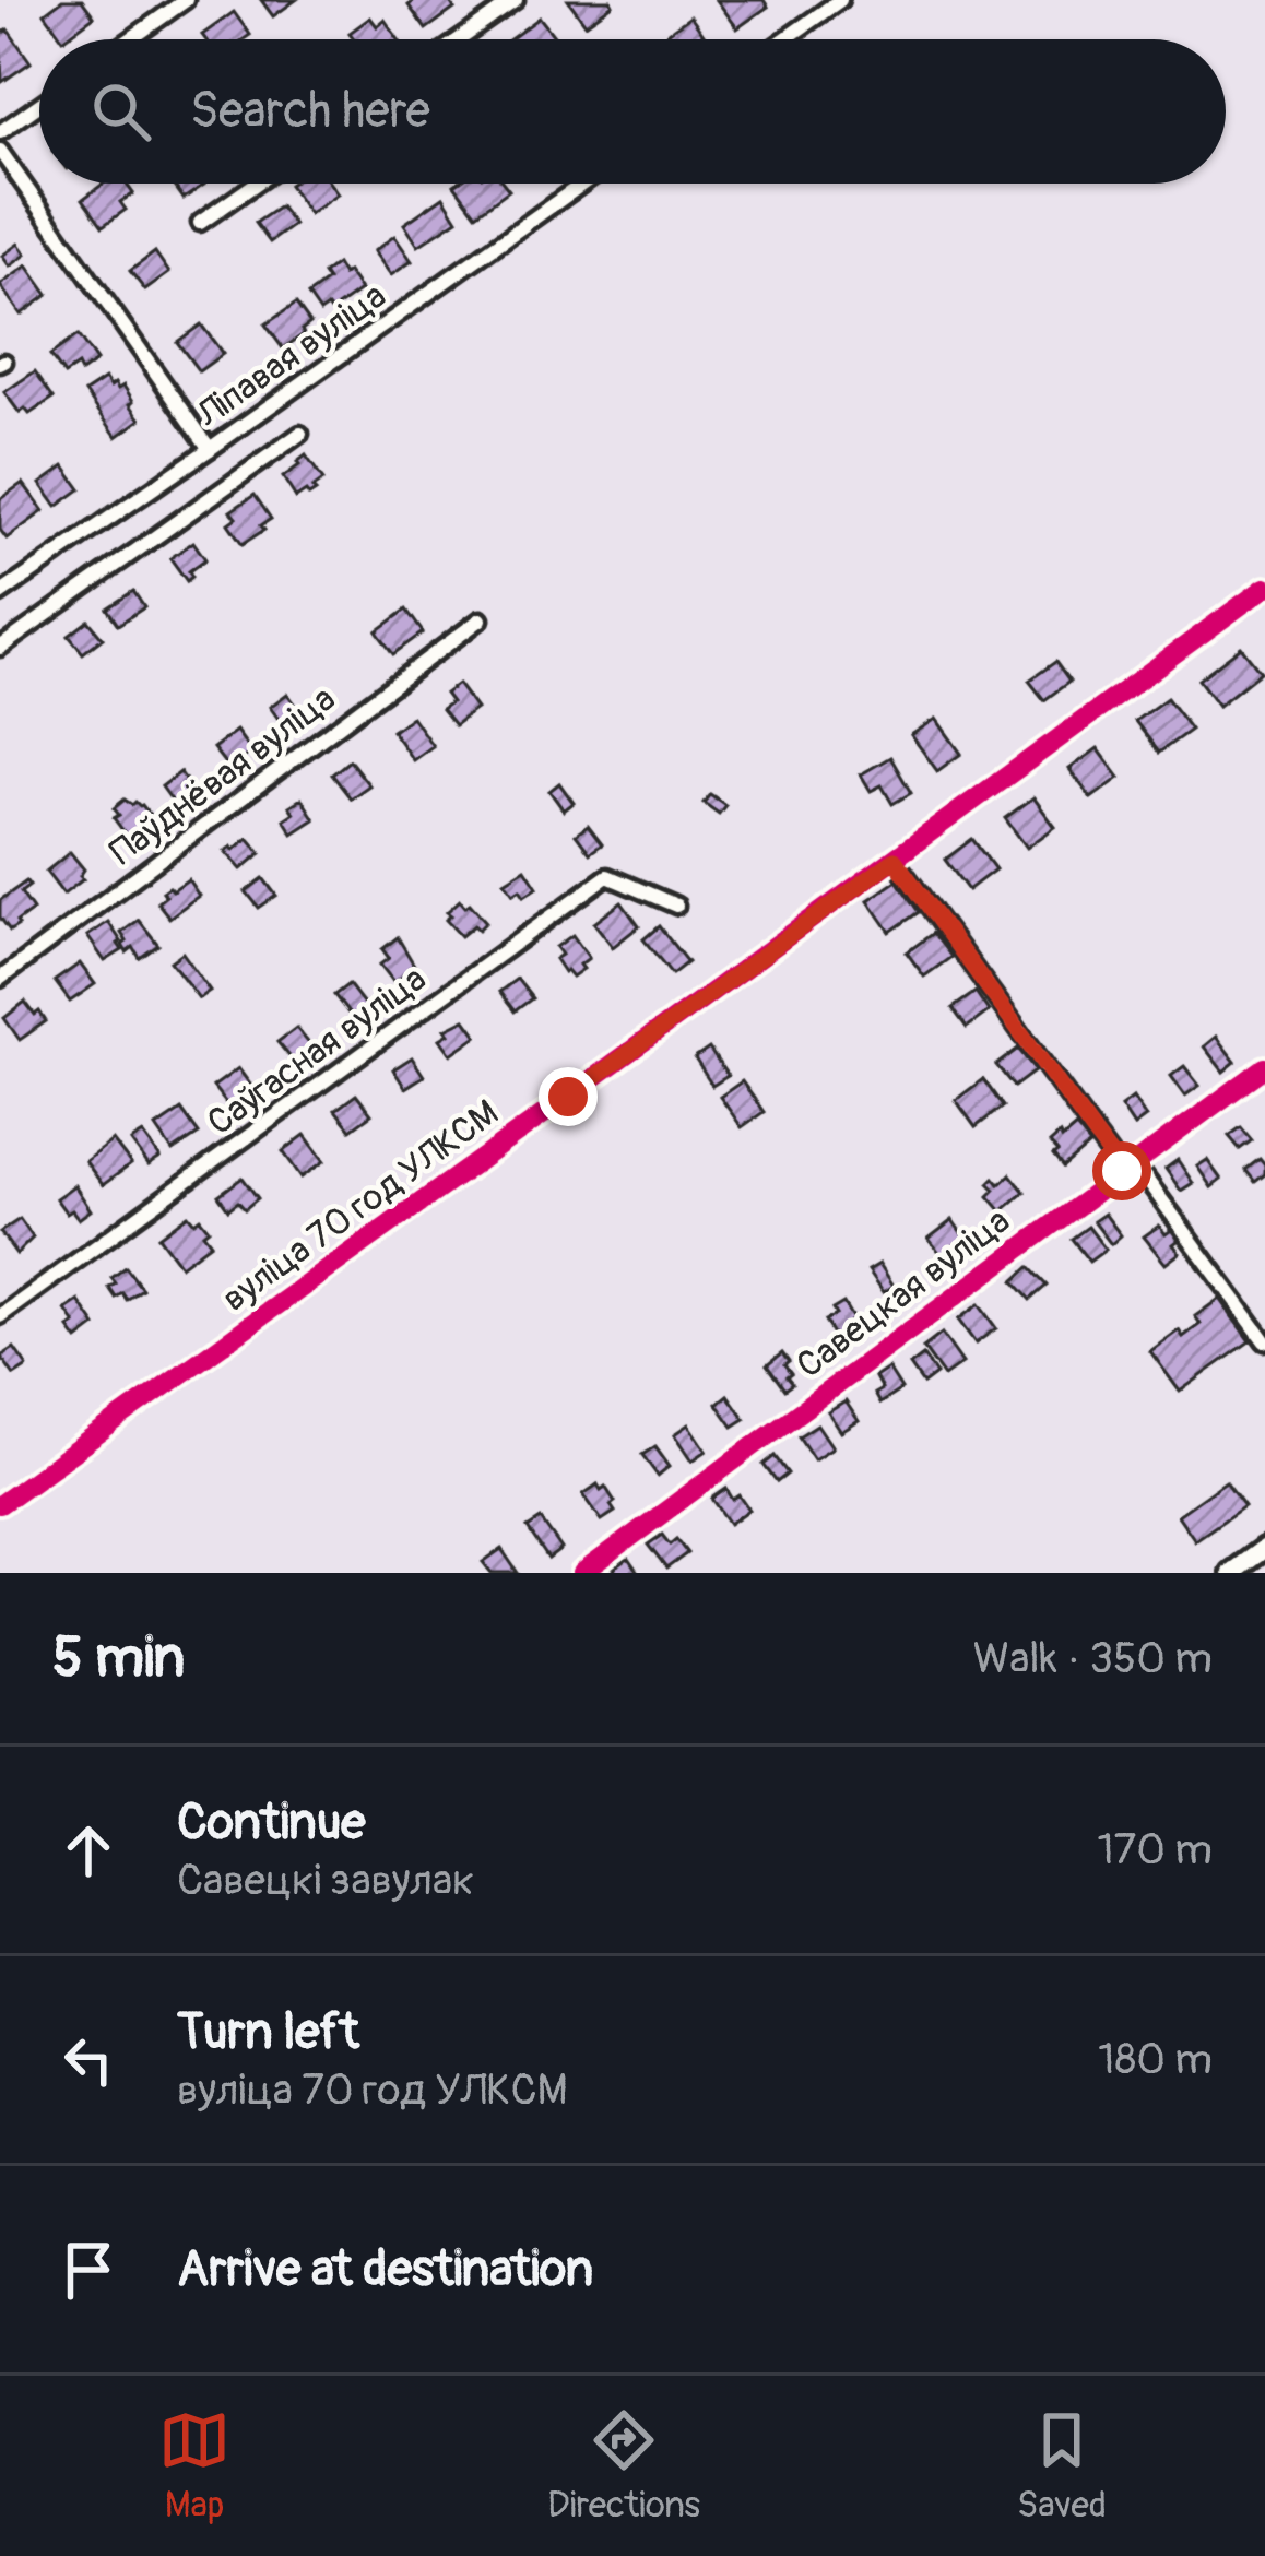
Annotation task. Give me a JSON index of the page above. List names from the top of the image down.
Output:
{
  "streets": {
    "street": [
      "Ліпавая вуліца",
      "Паўднёвая вуліца",
      "Саўгасная вуліца",
      "вуліца 70 год УЛКСМ",
      "Савецкая вуліца"
    ]
  },
  "page": {
    "search": "Search here",
    "heading": ["5 min", "Walk · 350 m"],
    "list": [
      ["Continue", "Савецкі завулак", "170 m"],
      ["Turn left", "вуліца 70 год УЛКСМ", "180 m"],
      "Arrive at destination"
    ],
    "nav": ["Map", "Directions", "Saved"]
  }
}
